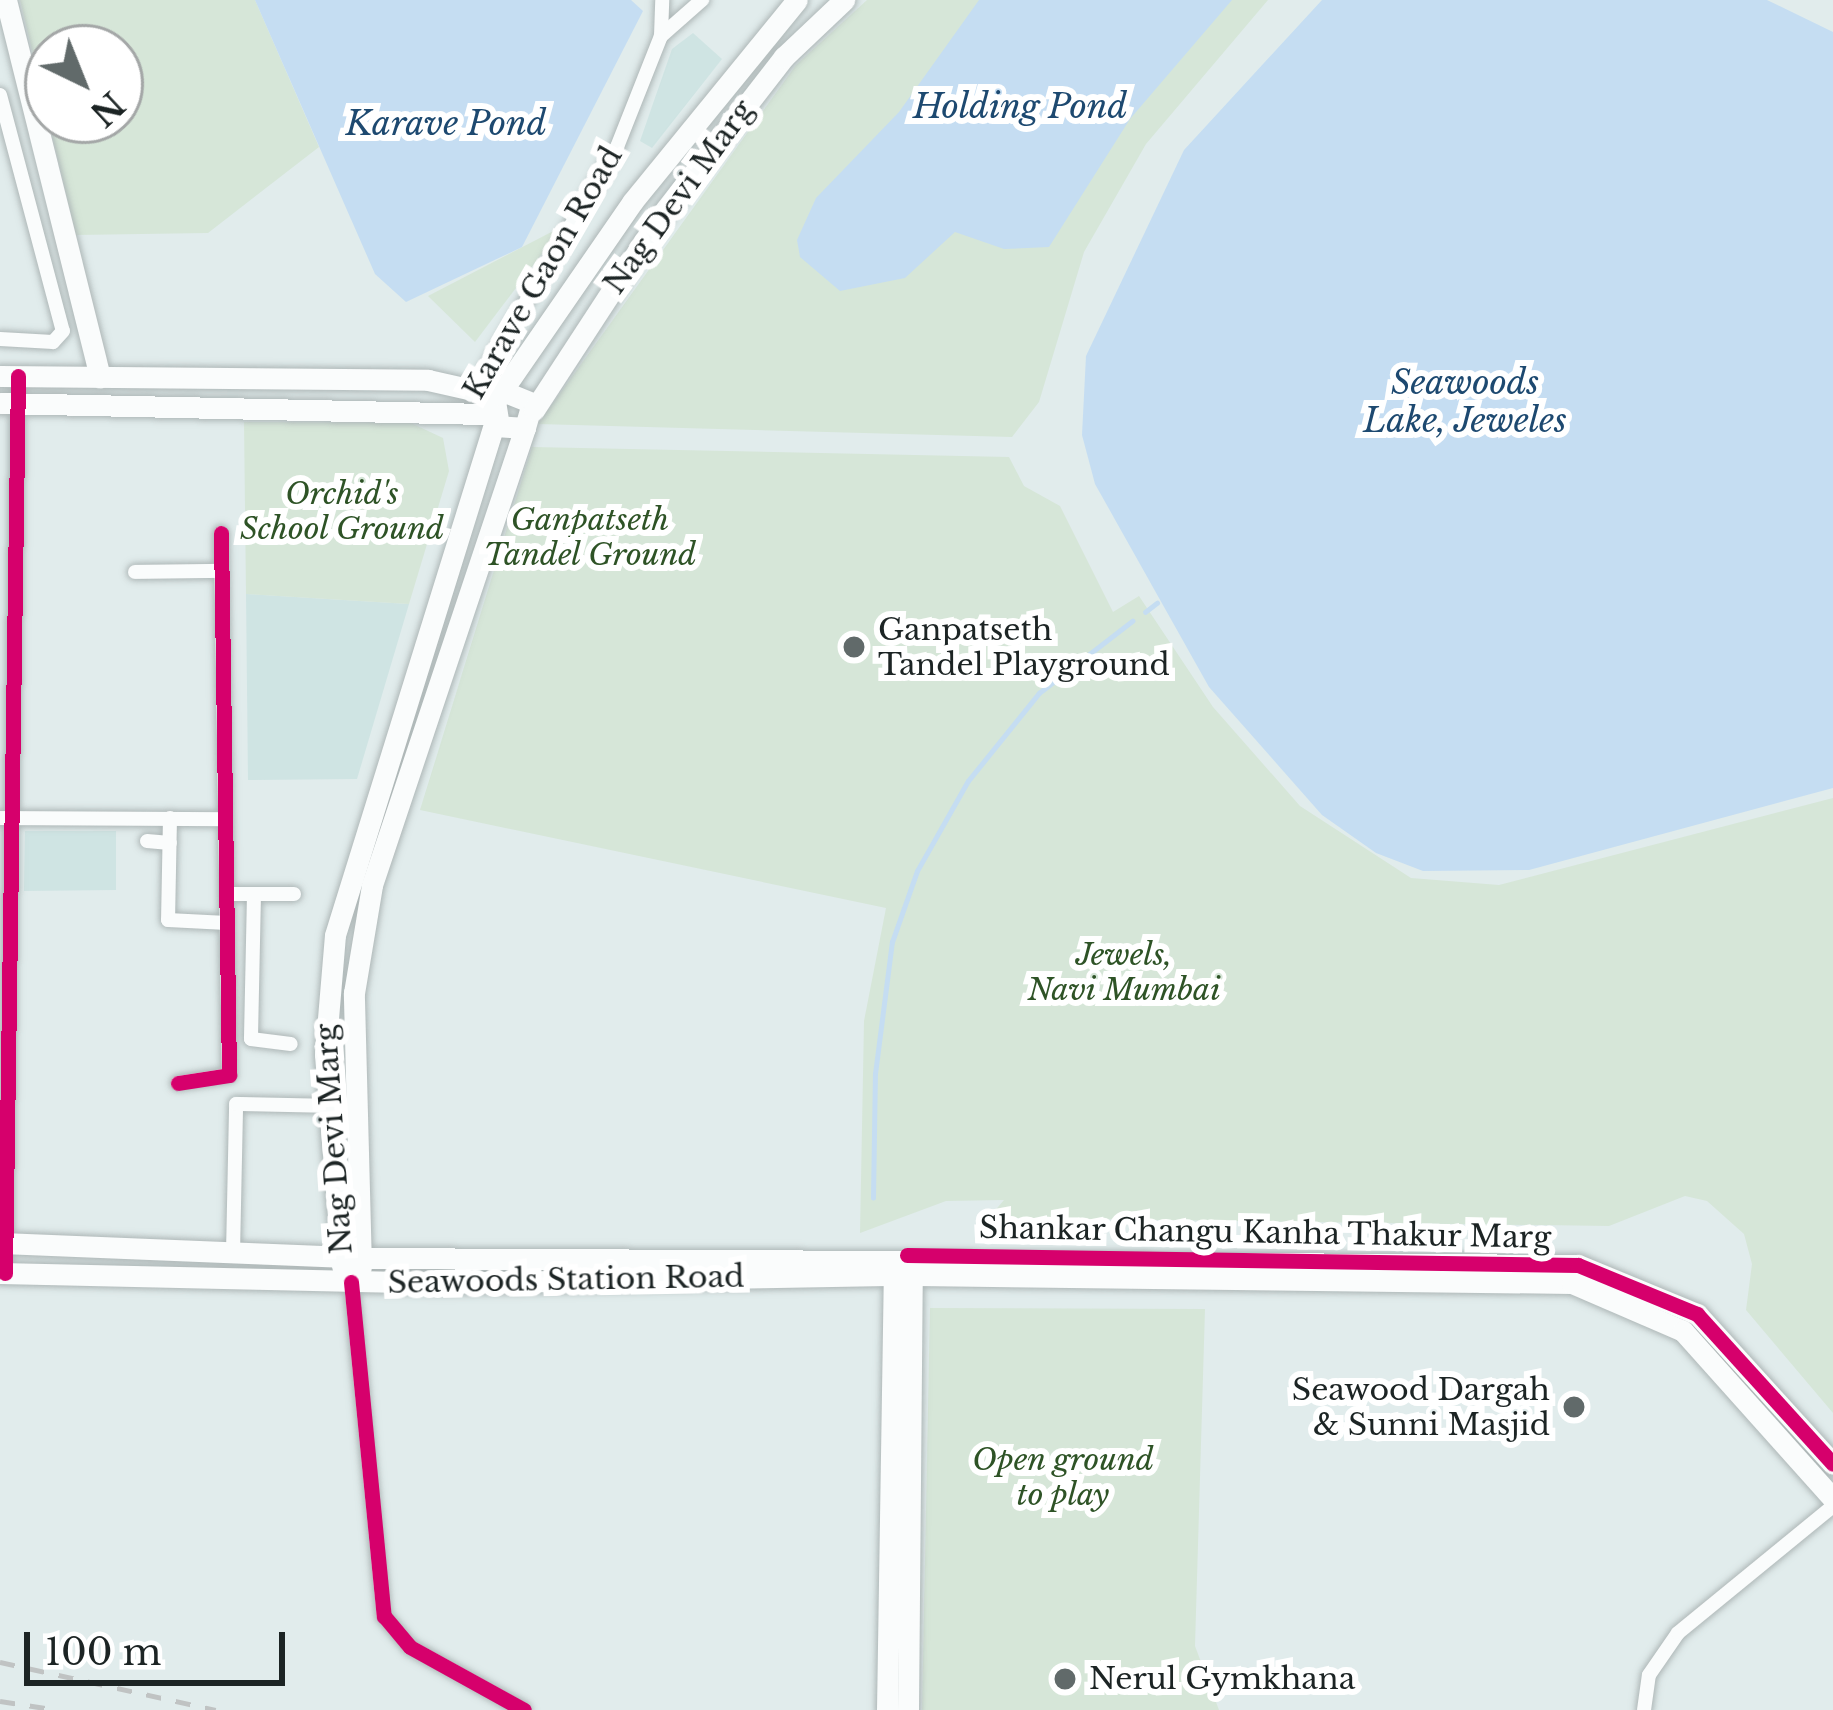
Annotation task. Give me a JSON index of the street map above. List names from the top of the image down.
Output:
{
  "streets": {
    "main road": ["Nag Devi Marg", "Shankar Changu Kanha Thakur Marg", "Seawoods Station Road"],
    "street": ["Karave Gaon Road"]
  },
  "crossings": [
    ["Nag Devi Marg", "Seawoods Station Road"],
    ["Shankar Changu Kanha Thakur Marg", "Seawoods Station Road"]
  ],
  "water": ["Holding Pond", "Karave Pond", "Seawoods Lake, Jeweles"],
  "parks": [
    "Orchid's School Ground",
    "Ganpatseth Tandel Ground",
    "Jewels, Navi Mumbai",
    "Open ground to play"
  ],
  "places": ["Ganpatseth Tandel Playground", "Seawood Dargah & Sunni Masjid", "Nerul Gymkhana"],
  "scale_bar": "100 m",
  "north": "bottom right"
}
